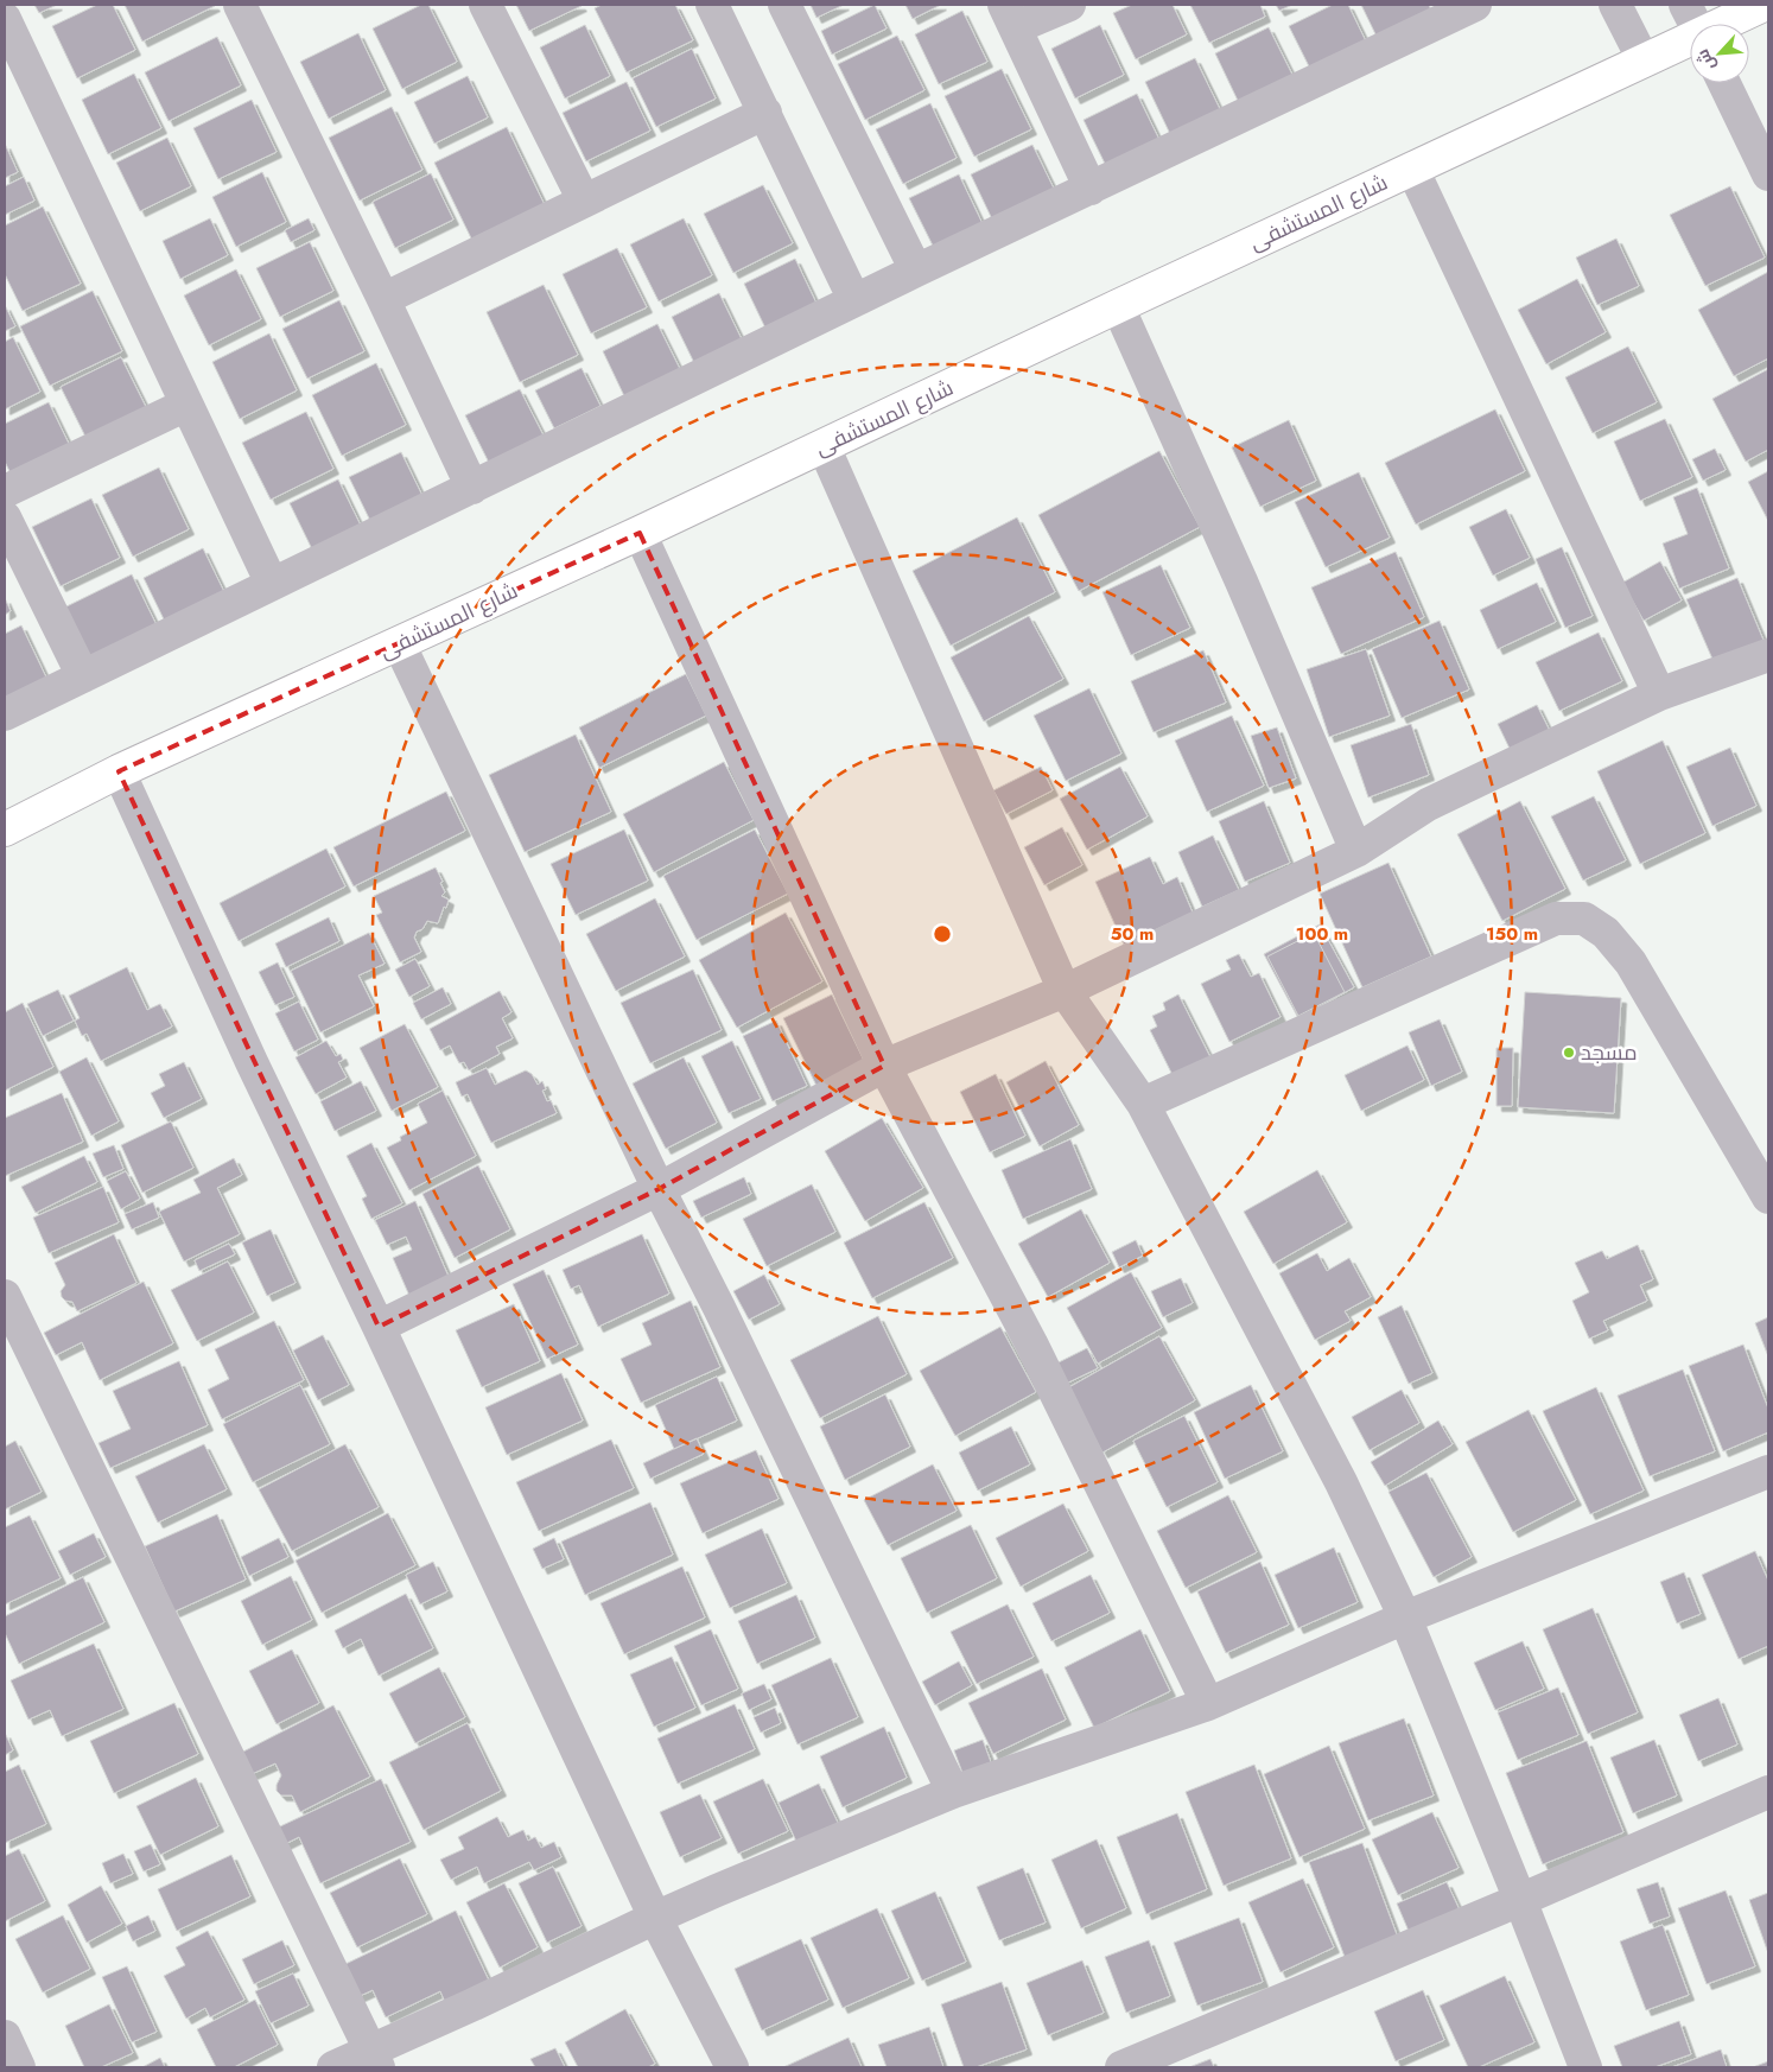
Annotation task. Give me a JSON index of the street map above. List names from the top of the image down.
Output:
{
  "streets": {
    "highway": ["شارع المستشفى"]
  },
  "places": ["مسجد"],
  "north": "bottom left",
  "rings": ["50 m", "100 m", "150 m"]
}
